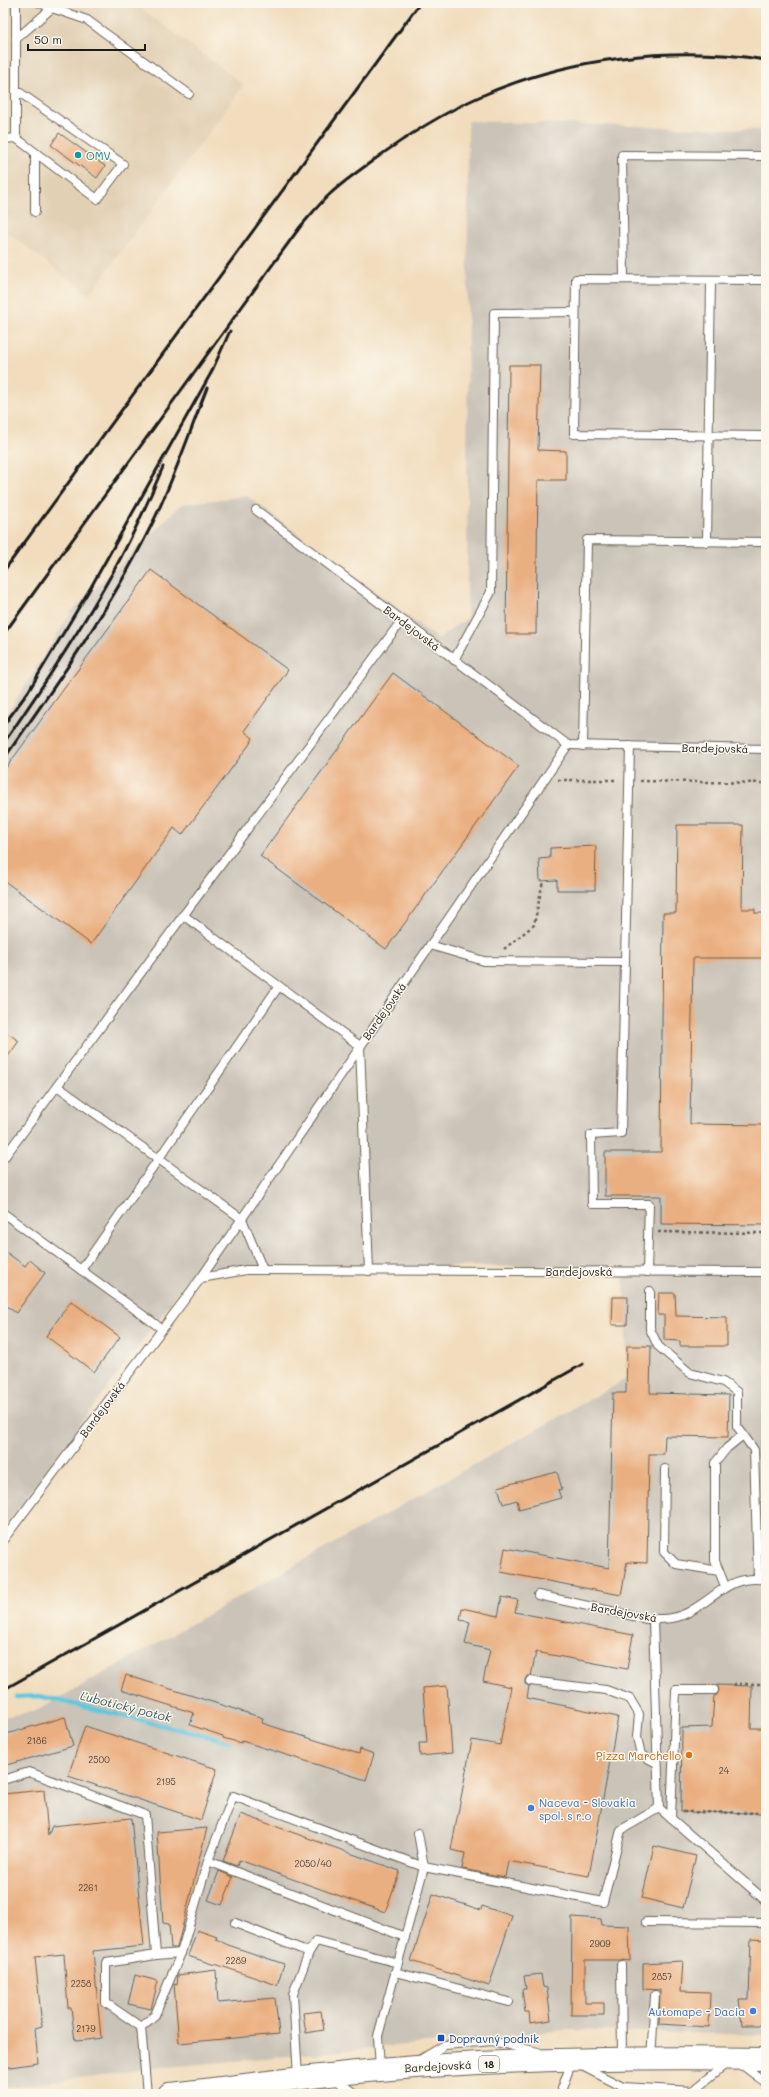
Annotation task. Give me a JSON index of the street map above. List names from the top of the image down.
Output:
{
  "streets": {
    "main road": ["Bardejovská", "18"]
  },
  "water": ["Ľubotický potok"],
  "places": {
    "other": [
      "OMV",
      "Pizza Marchello",
      "Naceva - Slovakia spol. s r.o",
      "Automape - Dacia"
    ],
    "transit": ["Dopravný podnik"]
  },
  "house_numbers": [
    "2186",
    "2500",
    "24",
    "2195",
    "2050/40",
    "2261",
    "2909",
    "2289",
    "2857",
    "2258",
    "2179"
  ],
  "scale_bar": "50 m"
}
